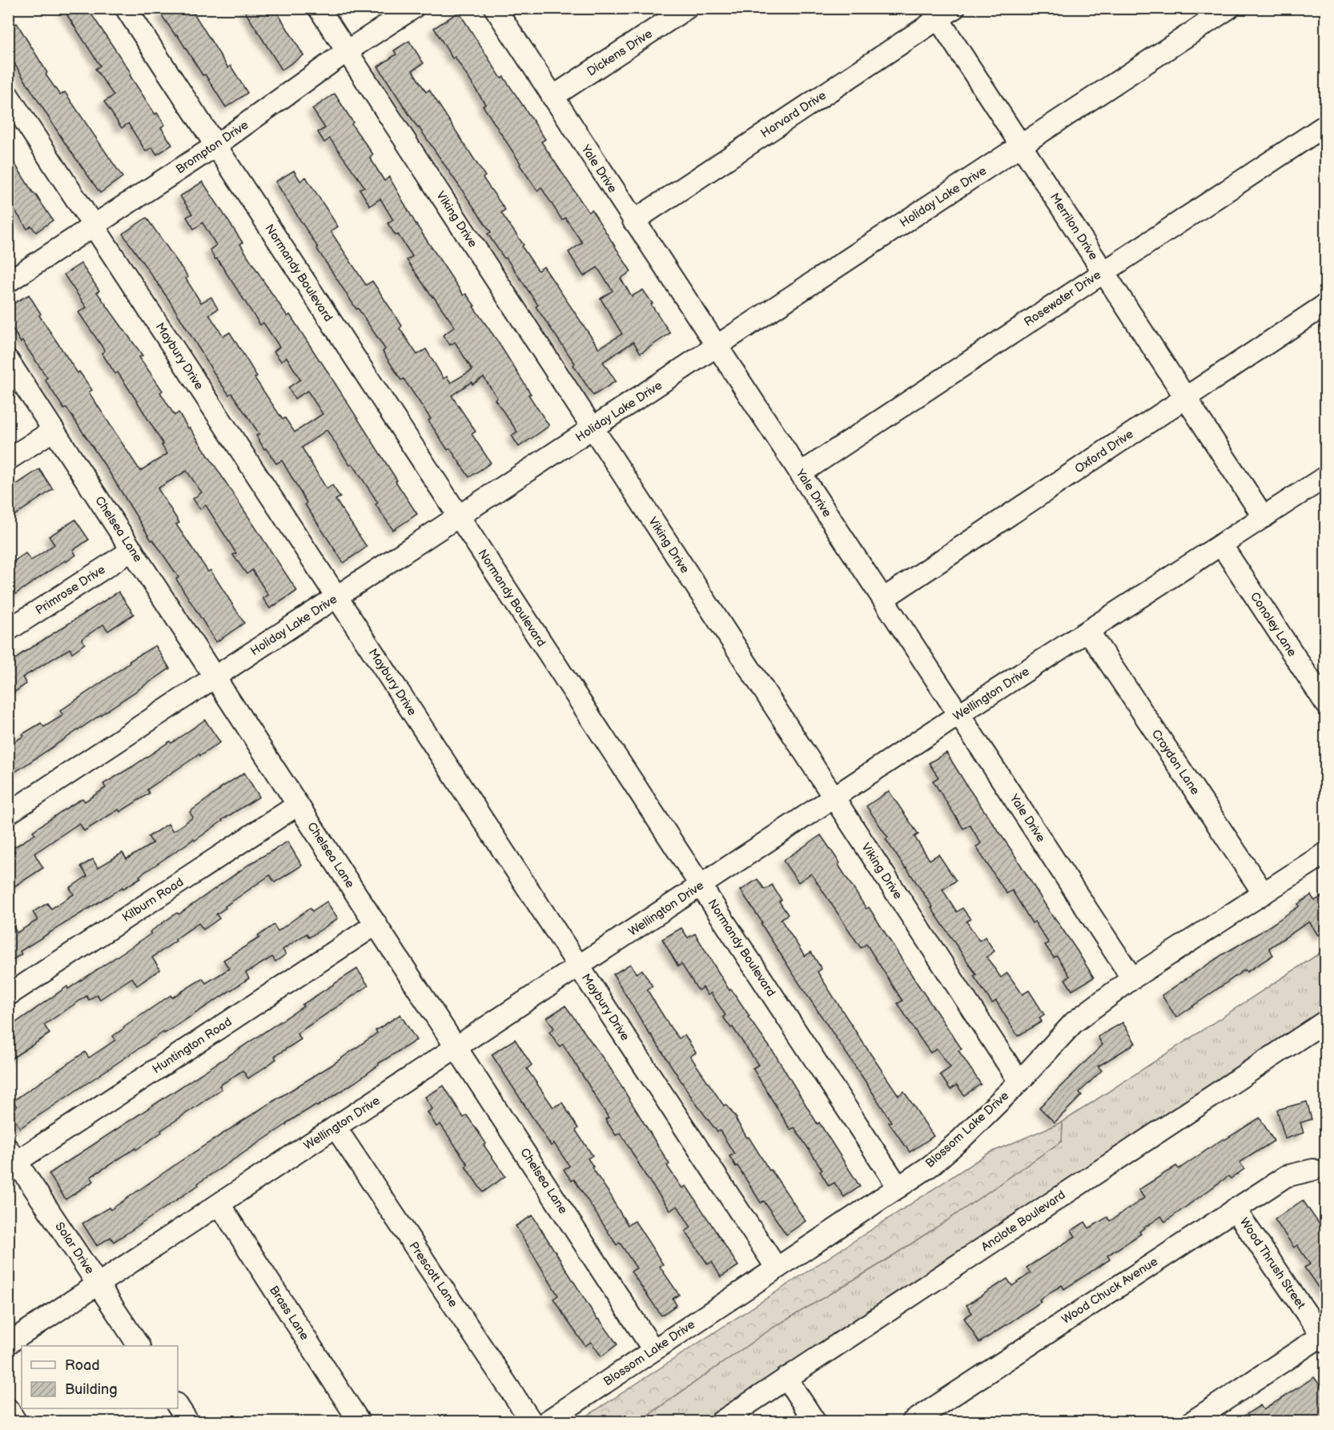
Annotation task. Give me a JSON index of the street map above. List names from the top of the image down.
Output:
{
  "streets": {
    "street": [
      "Dickens Drive",
      "Harvard Drive",
      "Brompton Drive",
      "Yale Drive",
      "Holiday Lake Drive",
      "Viking Drive",
      "Merrilon Drive",
      "Normandy Boulevard",
      "Rosewater Drive",
      "Maybury Drive",
      "Oxford Drive",
      "Chelsea Lane",
      "Primrose Drive",
      "Conoley Lane",
      "Wellington Drive",
      "Croydon Lane",
      "Kilburn Road",
      "Huntington Road",
      "Blossom Lake Drive",
      "Anclote Boulevard",
      "Solar Drive",
      "Wood Thrush Street",
      "Prescott Lane",
      "Wood Chuck Avenue",
      "Brass Lane"
    ]
  },
  "crossings": [
    ["Dickens Drive", "Yale Drive"],
    ["Harvard Drive", "Yale Drive"],
    ["Harvard Drive", "Merrilon Drive"],
    ["Brompton Drive", "Viking Drive"],
    ["Brompton Drive", "Normandy Boulevard"],
    ["Brompton Drive", "Maybury Drive"],
    ["Yale Drive", "Holiday Lake Drive"],
    ["Yale Drive", "Rosewater Drive"],
    ["Yale Drive", "Oxford Drive"],
    ["Yale Drive", "Wellington Drive"],
    ["Yale Drive", "Blossom Lake Drive"],
    ["Holiday Lake Drive", "Viking Drive"],
    ["Holiday Lake Drive", "Merrilon Drive"],
    ["Holiday Lake Drive", "Normandy Boulevard"],
    ["Holiday Lake Drive", "Maybury Drive"],
    ["Holiday Lake Drive", "Chelsea Lane"],
    ["Viking Drive", "Wellington Drive"],
    ["Viking Drive", "Blossom Lake Drive"],
    ["Merrilon Drive", "Rosewater Drive"],
    ["Merrilon Drive", "Oxford Drive"],
    ["Merrilon Drive", "Wellington Drive"],
    ["Normandy Boulevard", "Wellington Drive"],
    ["Normandy Boulevard", "Blossom Lake Drive"],
    ["Maybury Drive", "Wellington Drive"],
    ["Maybury Drive", "Blossom Lake Drive"],
    ["Chelsea Lane", "Primrose Drive"],
    ["Chelsea Lane", "Wellington Drive"],
    ["Chelsea Lane", "Kilburn Road"],
    ["Chelsea Lane", "Huntington Road"],
    ["Chelsea Lane", "Blossom Lake Drive"],
    ["Conoley Lane", "Wellington Drive"],
    ["Wellington Drive", "Croydon Lane"],
    ["Wellington Drive", "Solar Drive"],
    ["Wellington Drive", "Prescott Lane"],
    ["Wellington Drive", "Brass Lane"],
    ["Croydon Lane", "Blossom Lake Drive"],
    ["Huntington Road", "Solar Drive"],
    ["Wood Thrush Street", "Wood Chuck Avenue"]
  ],
  "legend": ["Road", "Building"]
}
